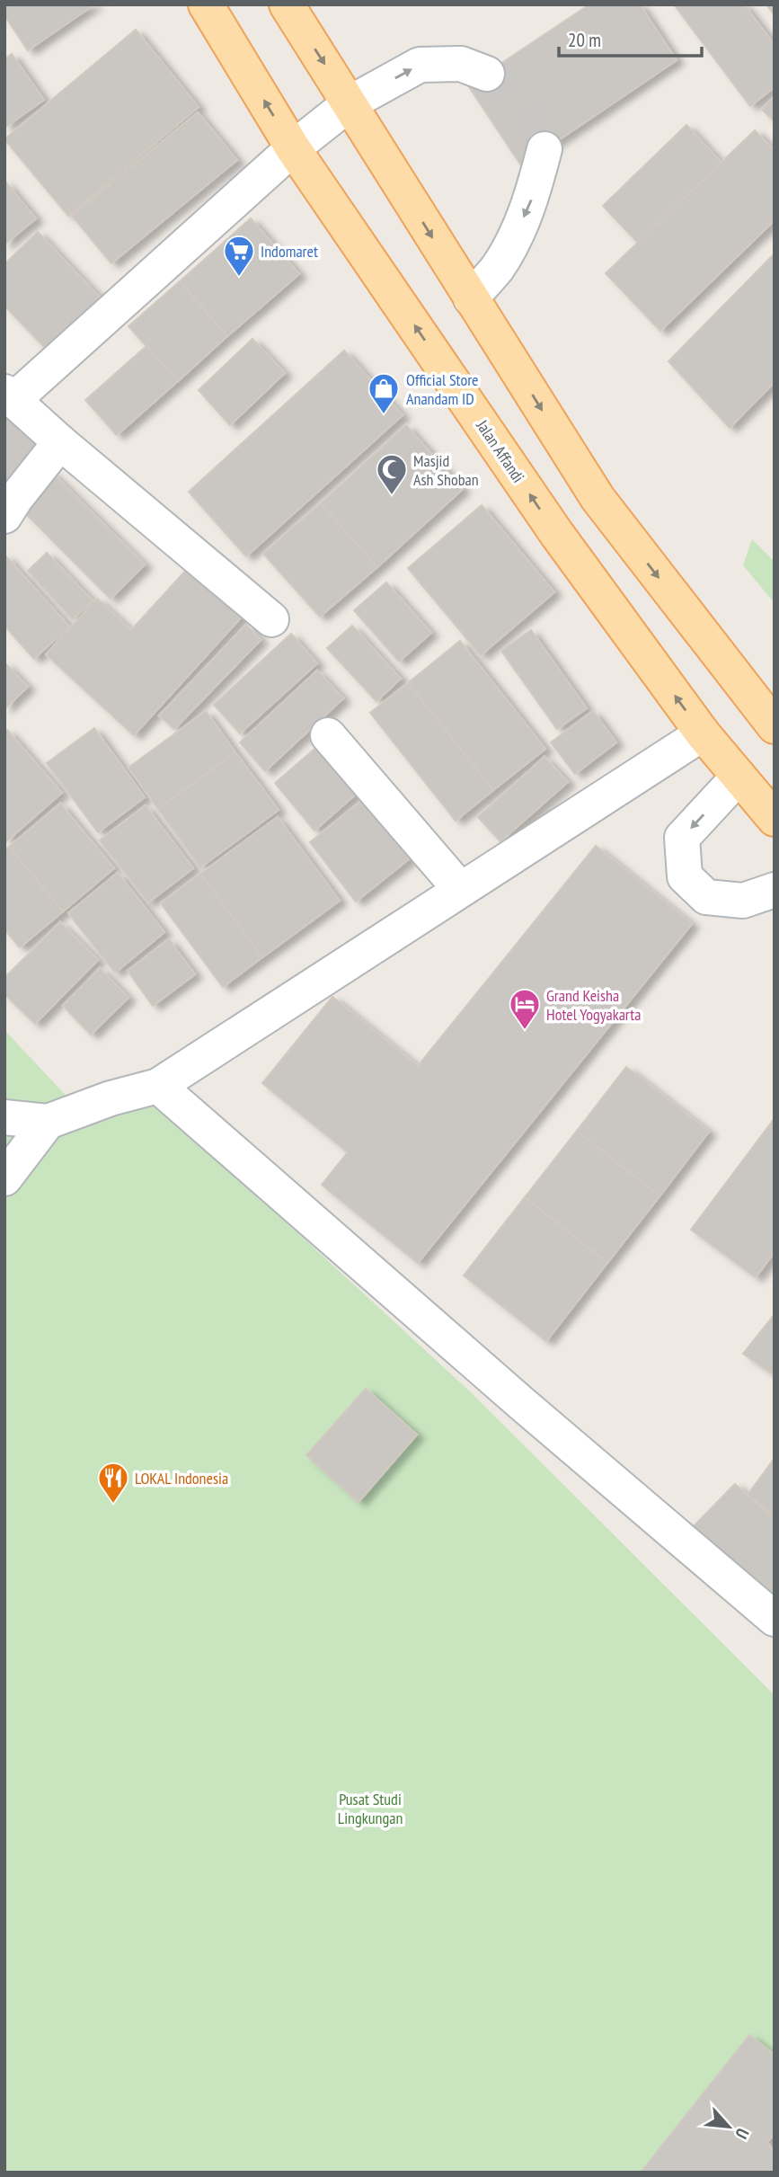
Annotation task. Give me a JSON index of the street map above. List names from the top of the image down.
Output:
{
  "streets": {
    "main road": ["Jalan Affandi"]
  },
  "parks": ["Pusat Studi Lingkungan"],
  "places": {
    "supermarket": ["Indomaret"],
    "shop": ["Official Store Anandam ID"],
    "mosque": ["Masjid Ash Shoban"],
    "hotel": ["Grand Keisha Hotel Yogyakarta"],
    "restaurant": ["LOKAL Indonesia"]
  },
  "scale_bar": "20 m",
  "north": "bottom right"
}
